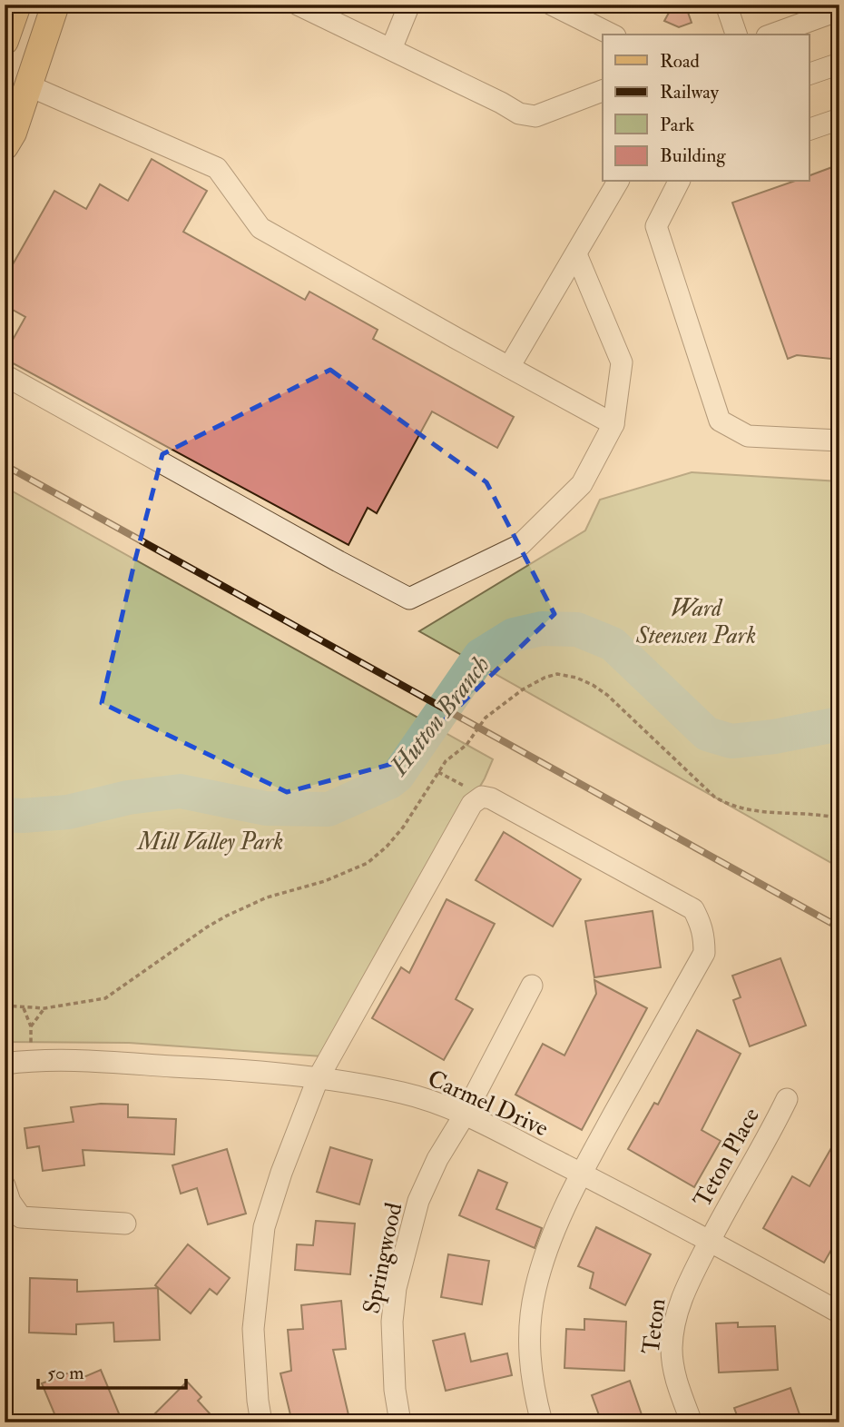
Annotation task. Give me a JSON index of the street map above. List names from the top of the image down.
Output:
{
  "streets": {
    "street": [
      "Carmel Drive",
      "Teton Place",
      "Springwood",
      "Teton"
    ]
  },
  "crossings": [
    ["Carmel Drive", "Teton Place"],
    ["Carmel Drive", "Springwood"],
    ["Carmel Drive", "Teton"],
    ["Teton Place", "Teton"]
  ],
  "water": ["Hutton Branch"],
  "parks": ["Ward Steensen Park", "Mill Valley Park"],
  "legend": [
    "Road",
    "Railway",
    "Park",
    "Building"
  ],
  "scale_bar": "50 m"
}
